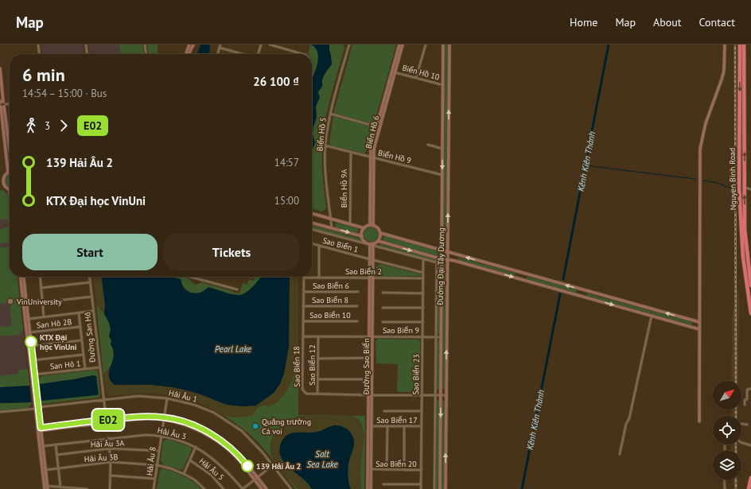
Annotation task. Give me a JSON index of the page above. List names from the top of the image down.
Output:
{
  "streets": {
    "highway": ["Nguyen Binh Road"],
    "street": [
      "Biển Hồ 10",
      "Biển Hồ 6",
      "Biển Hồ 5",
      "Biển Hồ 9",
      "Biển Hồ 9A",
      "Sao Biển 1",
      "Đường Đại Tây Dương",
      "Sao Biển 2",
      "Sao Biển 6",
      "Sao Biển 8",
      "Sao Biển 10",
      "San Hô 2B",
      "Sao Biển 9",
      "Đường San Hô",
      "San Hô 1",
      "Sao Biển 12",
      "Sao Biển 18",
      "Đường Sao Biển",
      "Sao Biển 23",
      "Hải Âu 1",
      "Sao Biển 17",
      "Hải Âu 3",
      "Hải Âu 3A",
      "Hải Âu 3B",
      "Hải Âu 8",
      "Sao Biển 20",
      "Hải Âu 5"
    ]
  },
  "crossings": [
    ["Biển Hồ 10", "Biển Hồ 6"],
    ["Biển Hồ 10", "Đường Đại Tây Dương"],
    ["Biển Hồ 6", "Biển Hồ 9"],
    ["Biển Hồ 6", "Đường Sao Biển"],
    ["Biển Hồ 5", "Biển Hồ 9"],
    ["Biển Hồ 9", "Biển Hồ 9A"],
    ["Biển Hồ 9", "Đường Đại Tây Dương"],
    ["Sao Biển 1", "Đường Sao Biển"],
    ["Sao Biển 1", "Sao Biển 23"],
    ["Đường Đại Tây Dương", "Sao Biển 9"],
    ["Đường Đại Tây Dương", "Sao Biển 18"],
    ["Sao Biển 2", "Sao Biển 18"],
    ["Sao Biển 2", "Đường Sao Biển"],
    ["Sao Biển 2", "Sao Biển 23"],
    ["Sao Biển 6", "Sao Biển 18"],
    ["Sao Biển 8", "Sao Biển 18"],
    ["Sao Biển 10", "Sao Biển 18"],
    ["Sao Biển 9", "Sao Biển 12"],
    ["Sao Biển 9", "Sao Biển 18"],
    ["Sao Biển 9", "Đường Sao Biển"],
    ["Sao Biển 9", "Sao Biển 23"],
    ["Đường San Hô", "San Hô 1"],
    ["Đường San Hô", "Hải Âu 1"],
    ["Sao Biển 12", "Sao Biển 18"],
    ["Sao Biển 18", "Đường Sao Biển"],
    ["Sao Biển 18", "Sao Biển 23"],
    ["Đường Sao Biển", "Sao Biển 17"],
    ["Đường Sao Biển", "Sao Biển 20"],
    ["Sao Biển 23", "Sao Biển 17"],
    ["Sao Biển 23", "Sao Biển 20"],
    ["Hải Âu 1", "Hải Âu 8"],
    ["Hải Âu 3", "Hải Âu 8"],
    ["Hải Âu 3A", "Hải Âu 8"],
    ["Hải Âu 3B", "Hải Âu 8"]
  ],
  "water": ["Kênh Kiên Thành", "Pearl Lake", "Salt Sea Lake"],
  "places": [
    "VinUniversity",
    "KTX Đại học VinUni",
    "Quảng trường Cá voi",
    "139 Hải Âu 2"
  ],
  "lines": ["bus line E02"],
  "north": "top right",
  "page": {
    "header": "Map",
    "nav": [
      "Home",
      "Map",
      "About",
      "Contact"
    ],
    "on_map": "E02",
    "heading": ["6 min", "14:54 – 15:00 · Bus", "26 100 ₫"],
    "legs": ["3", "E02"],
    "list": [
      {
        "name": "139 Hải Âu 2",
        "value": "14:57"
      },
      {
        "name": "KTX Đại học VinUni",
        "value": "15:00"
      }
    ],
    "buttons": ["Start", "Tickets"]
  }
}
